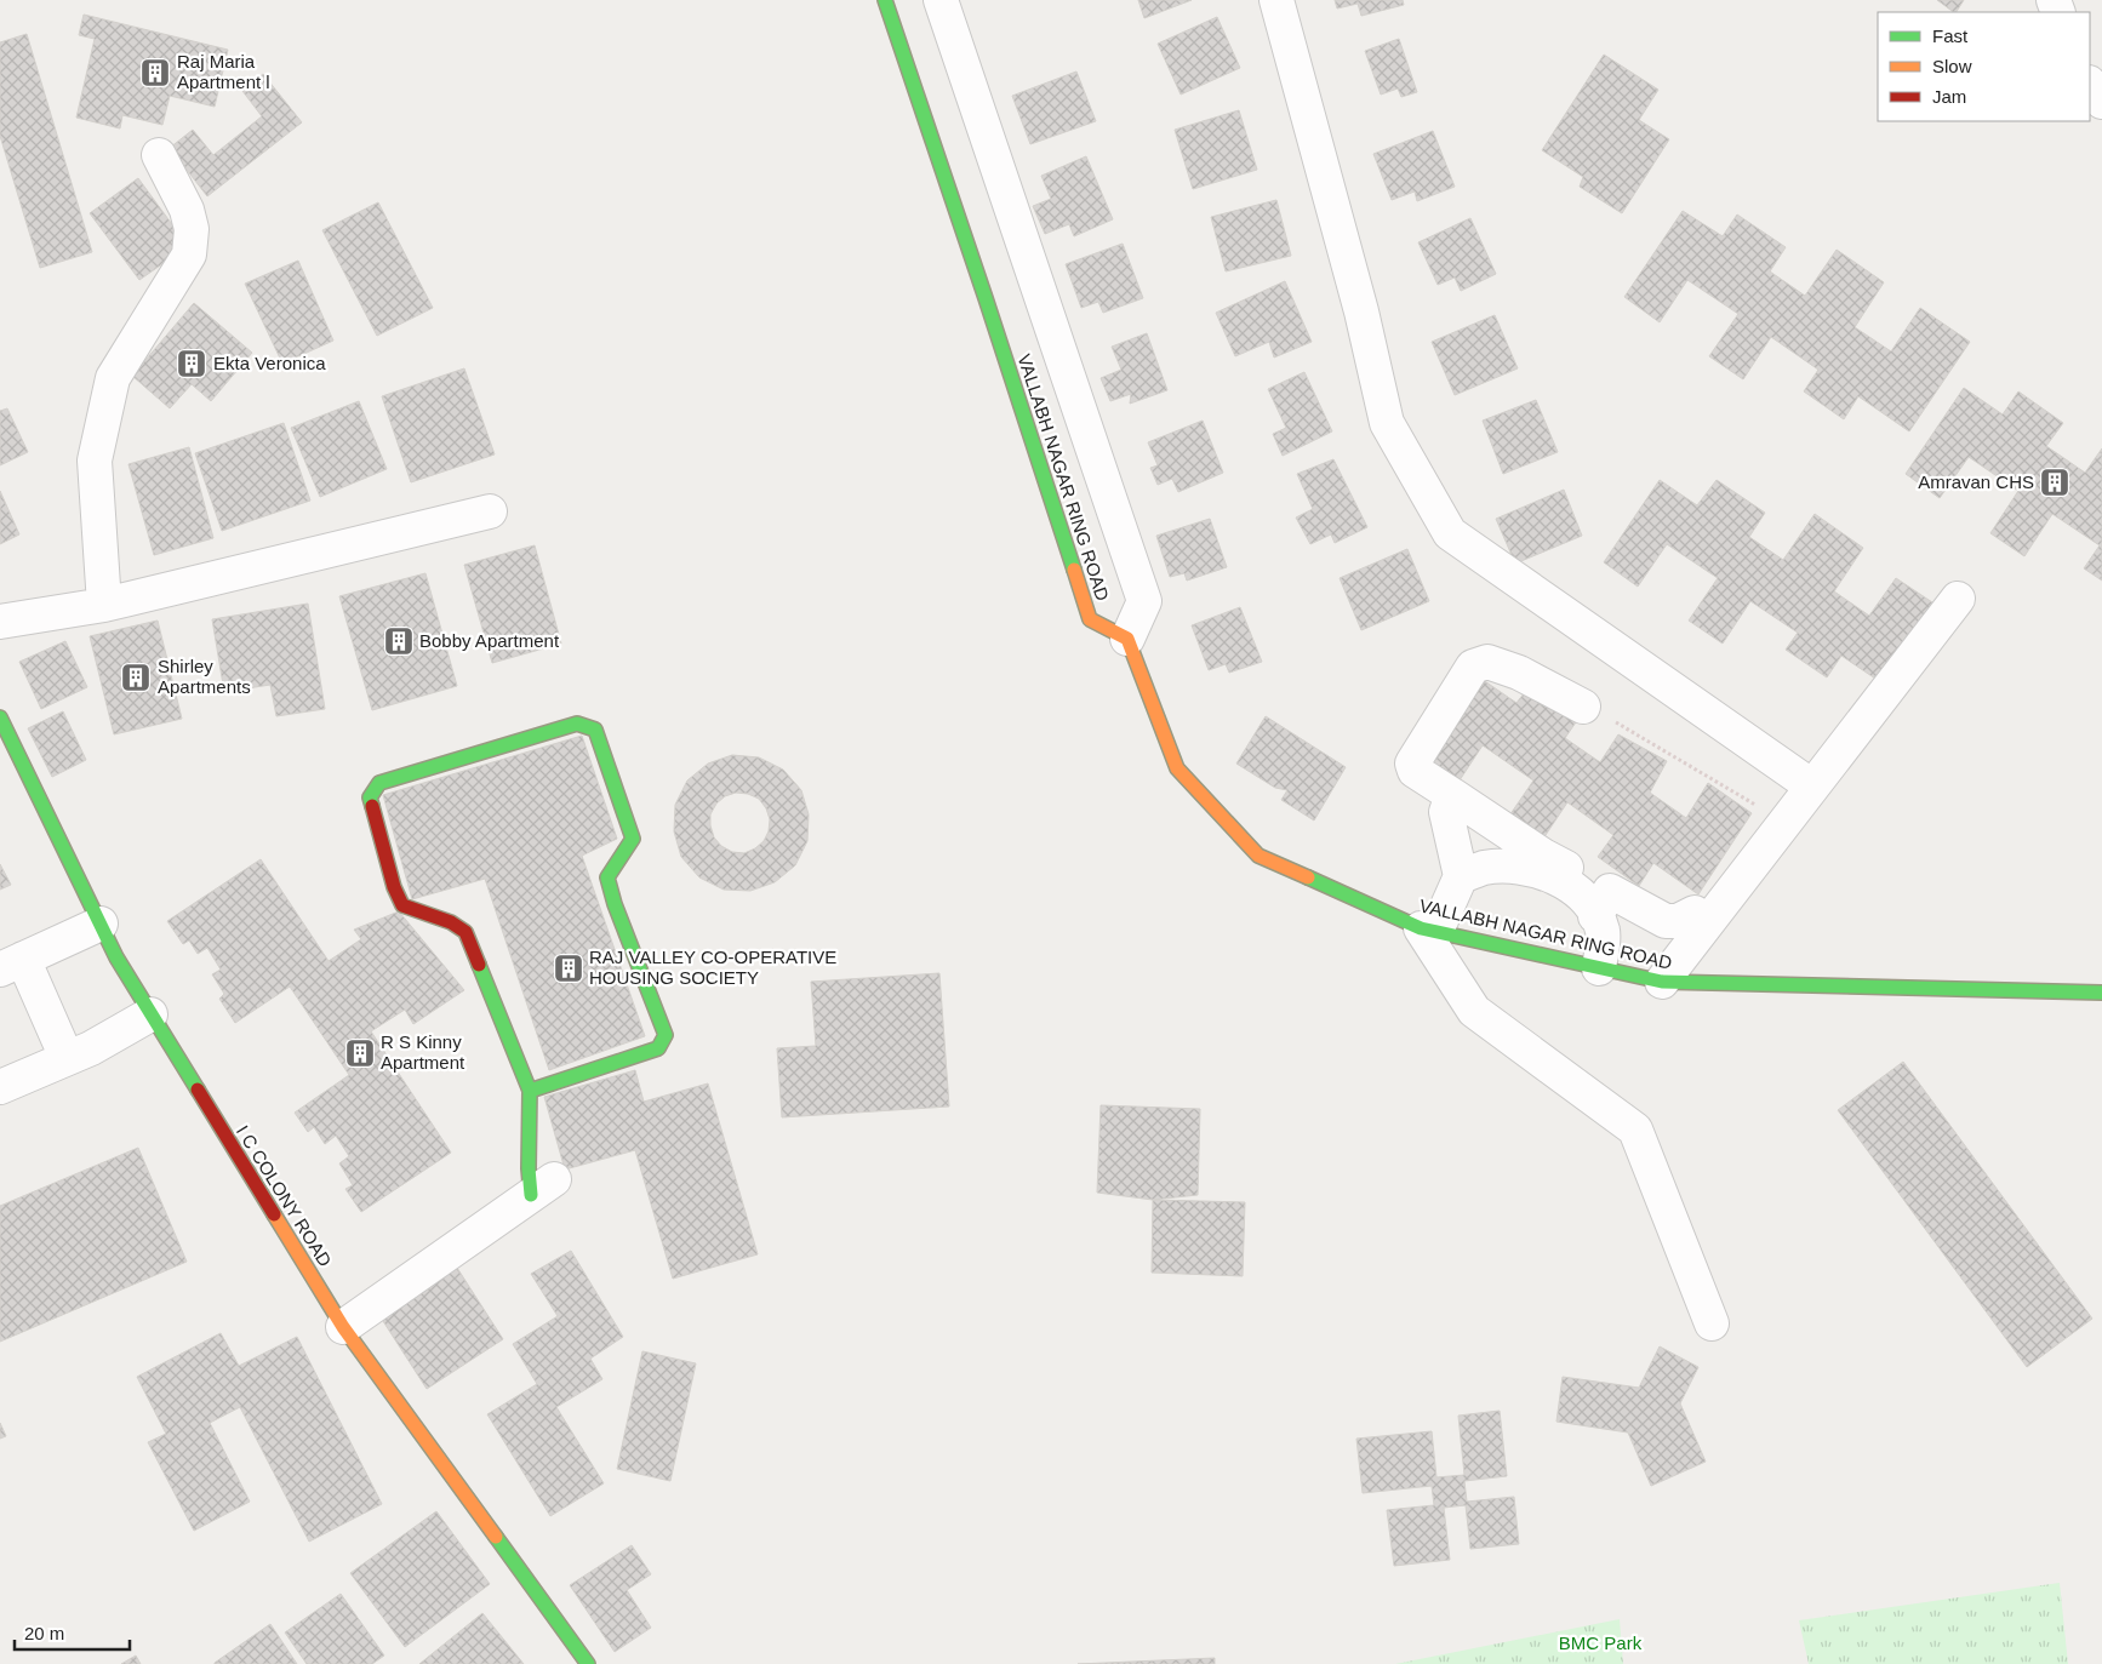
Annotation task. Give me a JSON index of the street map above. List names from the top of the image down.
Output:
{
  "streets": {
    "street": ["VALLABH NAGAR RING ROAD", "I C COLONY ROAD"]
  },
  "parks": ["BMC Park"],
  "places": {
    "building": [
      "Raj Maria Apartment l",
      "Ekta Veronica",
      "Amravan CHS",
      "Bobby Apartment",
      "Shirley Apartments",
      "RAJ VALLEY CO-OPERATIVE HOUSING SOCIETY",
      "R S Kinny Apartment"
    ]
  },
  "legend": ["Fast", "Slow", "Jam"],
  "scale_bar": "20 m"
}
